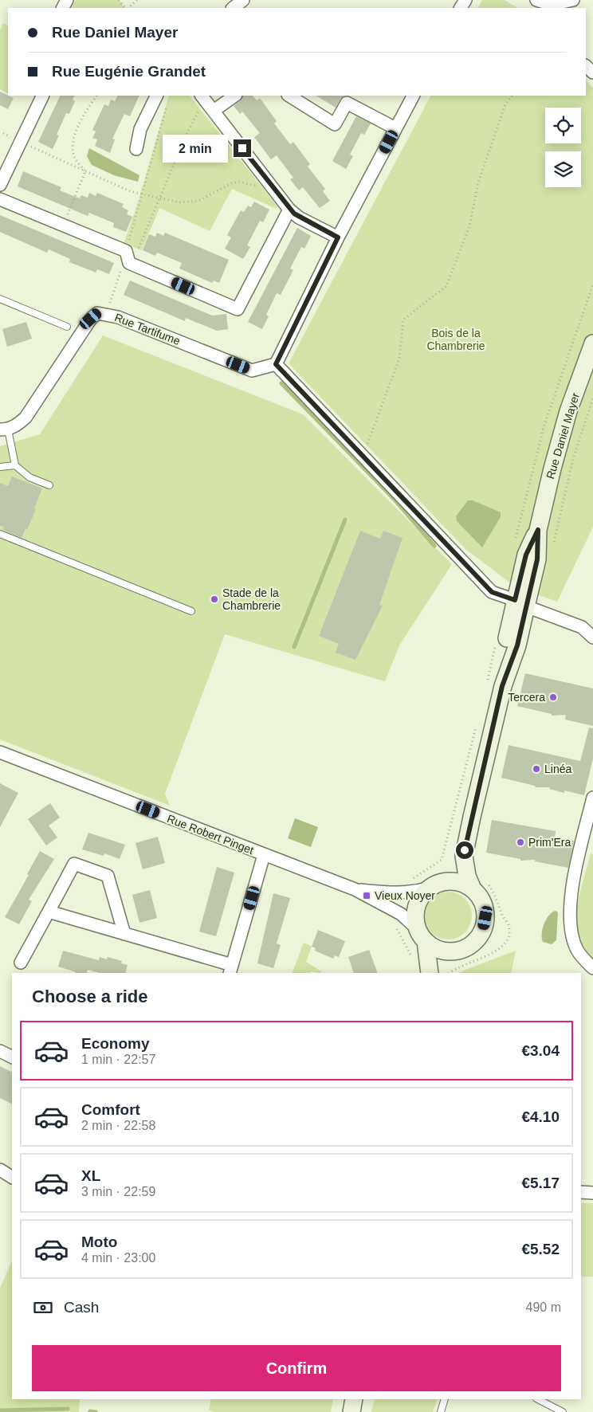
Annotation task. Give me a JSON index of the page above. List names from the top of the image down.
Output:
{
  "streets": {
    "main road": ["Rue Daniel Mayer"],
    "street": ["Rue Tartifume", "Rue Robert Pinget"]
  },
  "crossings": [
    ["Rue Daniel Mayer", "Rue Robert Pinget"]
  ],
  "parks": ["Bois de la Chambrerie"],
  "places": {
    "other": [
      "Stade de la Chambrerie",
      "Tercera",
      "Linéa",
      "Prim'Era"
    ],
    "transit": ["Vieux Noyer"]
  },
  "page": {
    "banner": ["Rue Daniel Mayer", "Rue Eugénie Grandet"],
    "bubble": "2 min",
    "heading": "Choose a ride",
    "list": [
      {
        "name": "Economy",
        "note": "1 min · 22:57",
        "value": "€3.04"
      },
      {
        "name": "Comfort",
        "note": "2 min · 22:58",
        "value": "€4.10"
      },
      {
        "name": "XL",
        "note": "3 min · 22:59",
        "value": "€5.17"
      },
      {
        "name": "Moto",
        "note": "4 min · 23:00",
        "value": "€5.52"
      }
    ],
    "pay": ["Cash", "490 m"],
    "buttons": "Confirm"
  }
}
